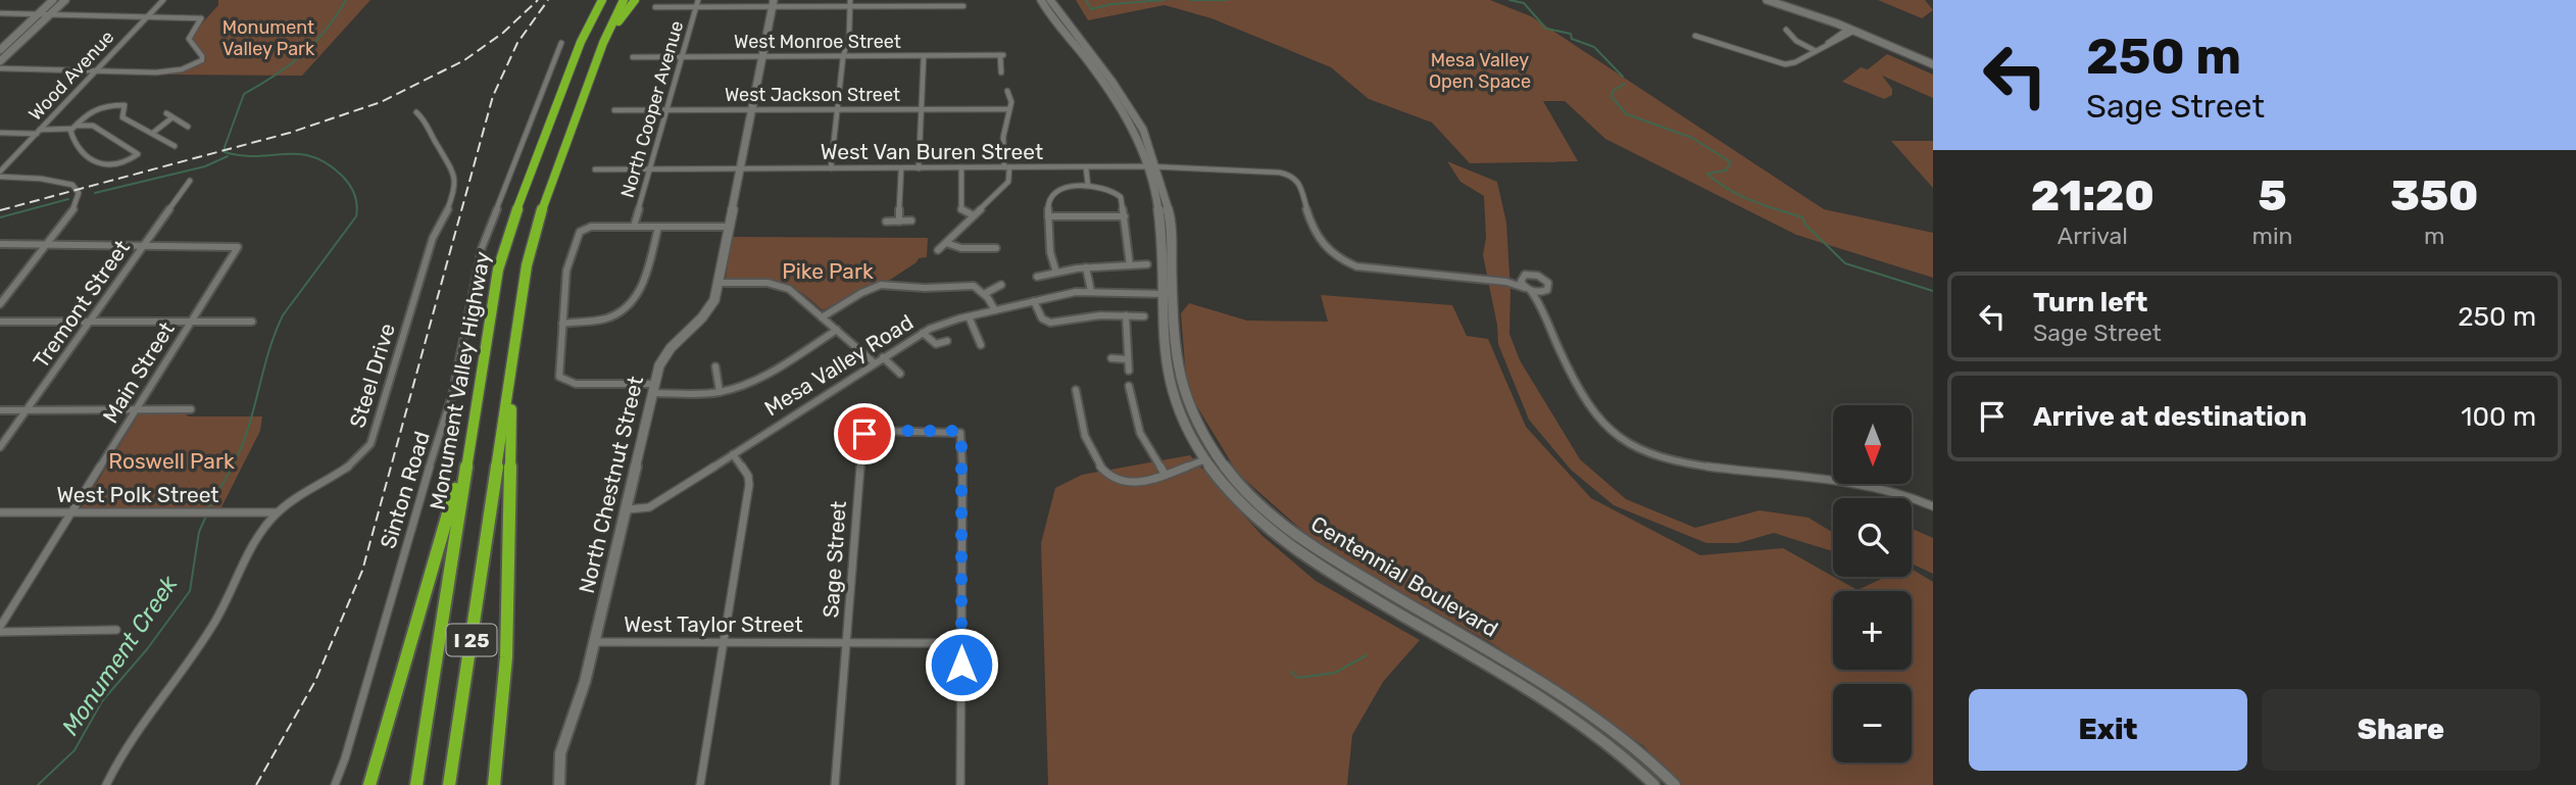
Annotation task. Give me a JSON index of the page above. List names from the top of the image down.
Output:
{
  "streets": {
    "highway": ["Monument Valley Highway", "I 25"],
    "main road": ["North Chestnut Street", "Centennial Boulevard"],
    "street": [
      "West Monroe Street",
      "Wood Avenue",
      "West Jackson Street",
      "North Cooper Avenue",
      "West Van Buren Street",
      "Tremont Street",
      "Mesa Valley Road",
      "Main Street",
      "Steel Drive",
      "Sinton Road",
      "West Polk Street",
      "Sage Street",
      "West Taylor Street"
    ]
  },
  "crossings": [
    ["West Monroe Street", "North Cooper Avenue"],
    ["West Monroe Street", "North Chestnut Street"],
    ["West Jackson Street", "North Cooper Avenue"],
    ["West Jackson Street", "North Chestnut Street"],
    ["North Cooper Avenue", "West Van Buren Street"],
    ["West Van Buren Street", "North Chestnut Street"],
    ["West Van Buren Street", "Centennial Boulevard"],
    ["Tremont Street", "Main Street"],
    ["Mesa Valley Road", "North Chestnut Street"],
    ["Mesa Valley Road", "Centennial Boulevard"],
    ["Main Street", "West Polk Street"],
    ["Steel Drive", "West Polk Street"],
    ["North Chestnut Street", "West Taylor Street"],
    ["Sage Street", "West Taylor Street"]
  ],
  "water": ["Monument Creek"],
  "parks": [
    "Monument Valley Park",
    "Mesa Valley Open Space",
    "Pike Park",
    "Roswell Park"
  ],
  "north": "bottom",
  "page": {
    "turn": ["250 m", "Sage Street"],
    "eta": [
      "21:20",
      "Arrival",
      "5",
      "min",
      "350",
      "m"
    ],
    "list": [
      {
        "name": "Turn left",
        "note": "Sage Street",
        "value": "250 m"
      },
      {
        "name": "Arrive at destination",
        "value": "100 m"
      }
    ],
    "map_buttons": ["+", "−"],
    "buttons": ["Exit", "Share"]
  }
}
